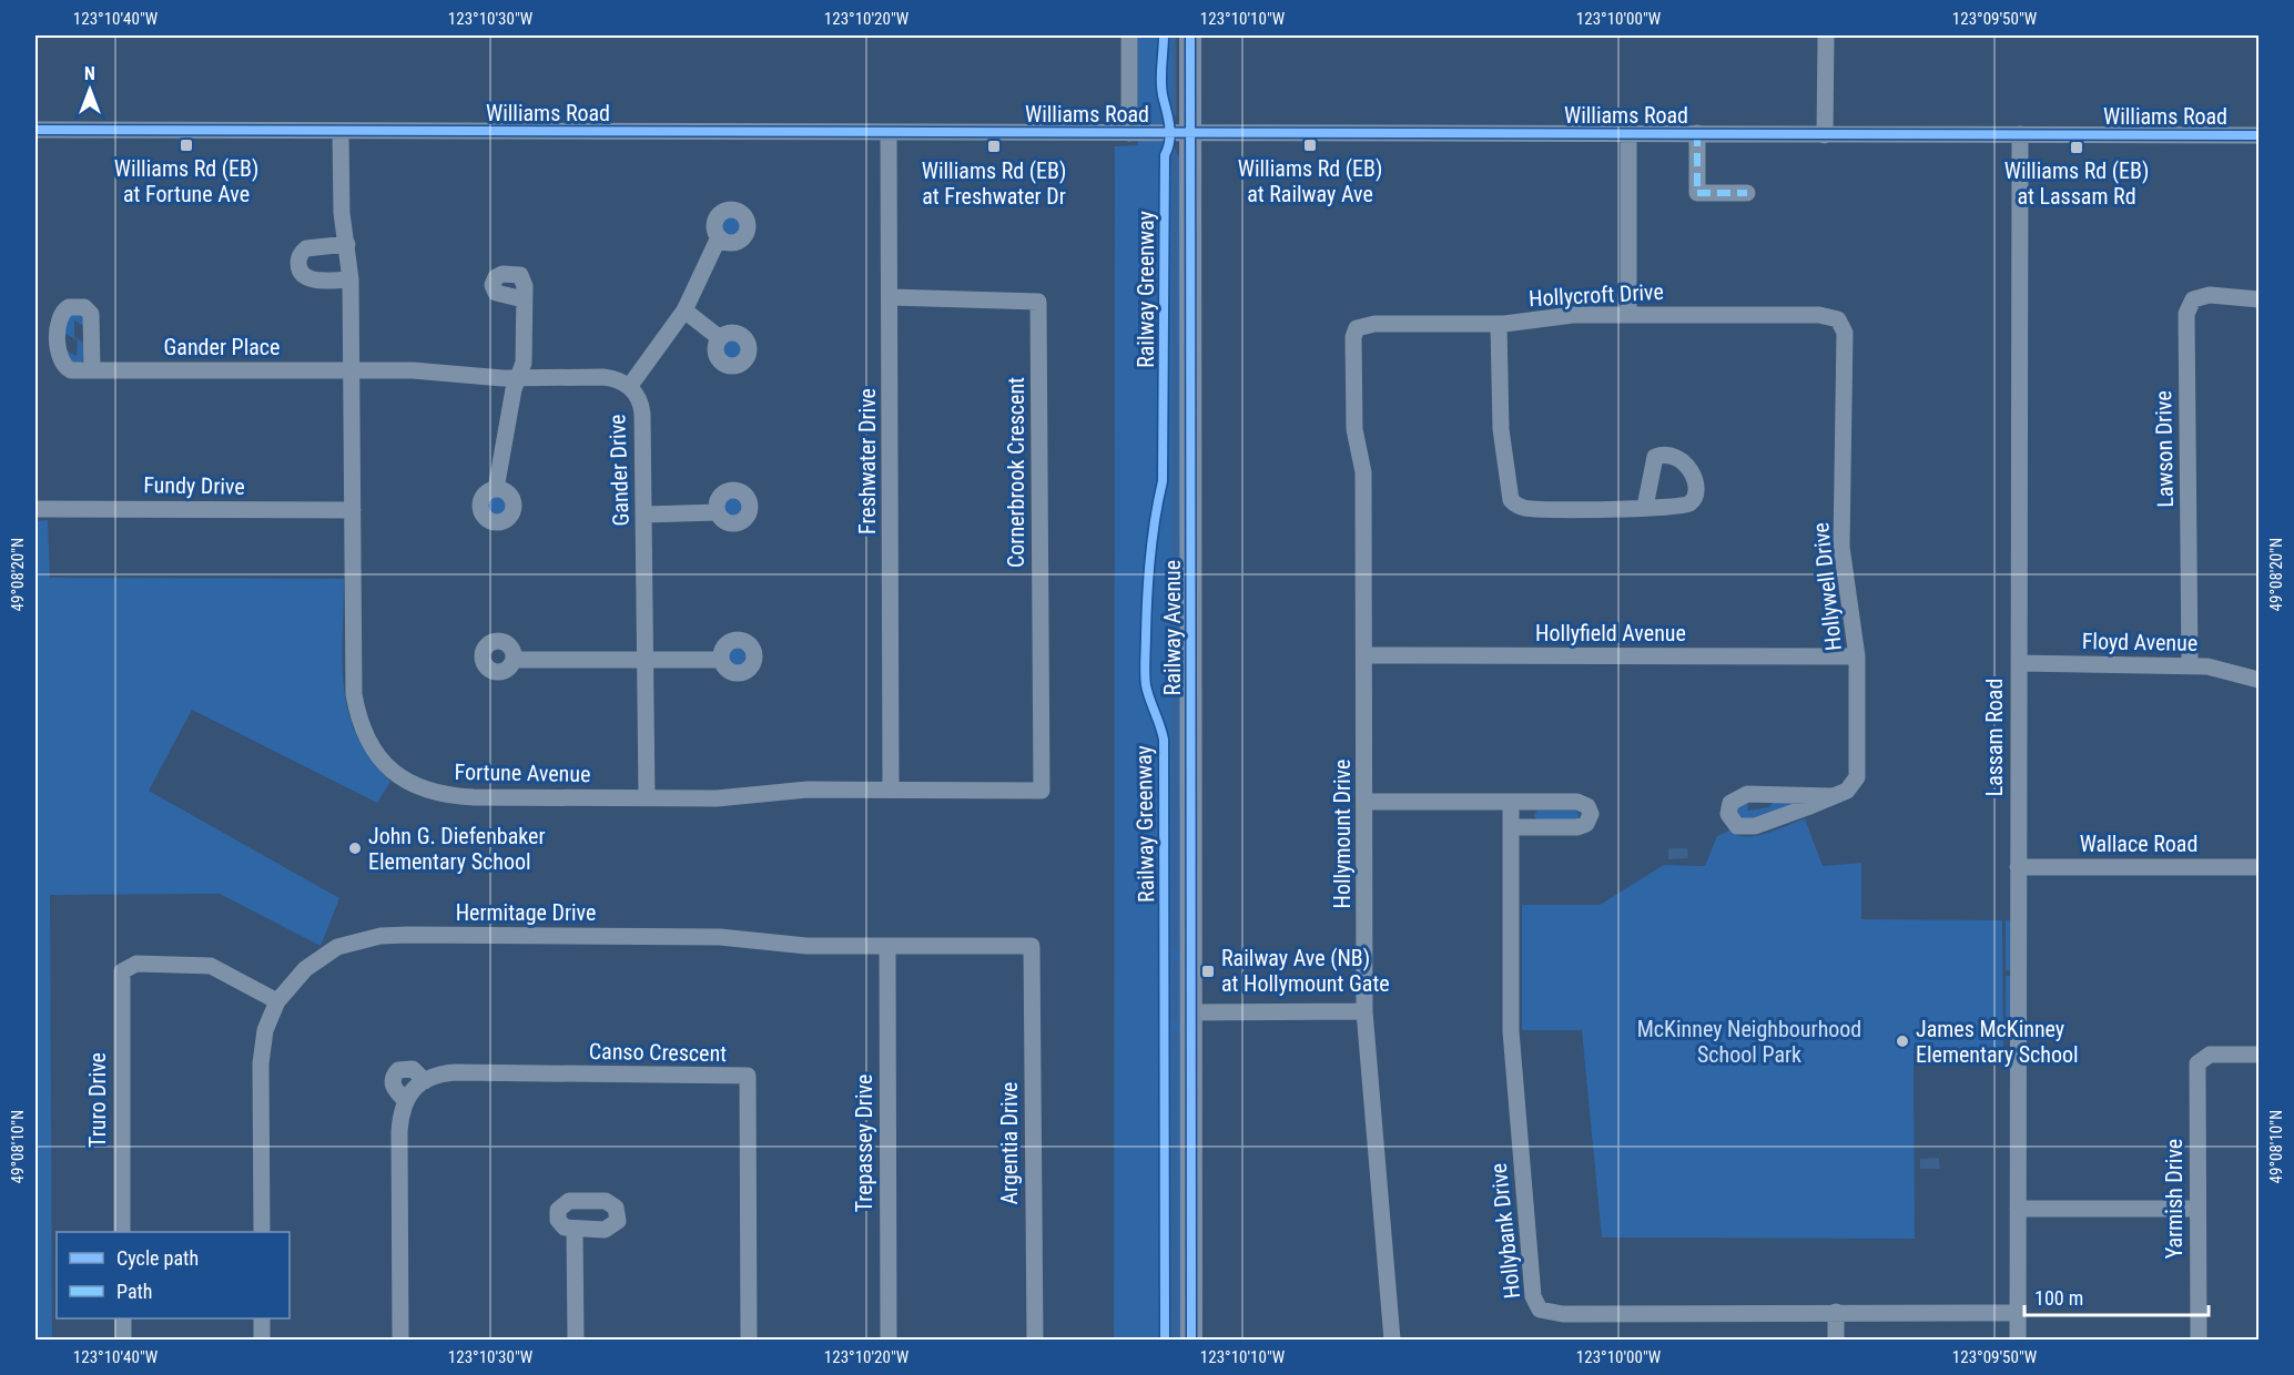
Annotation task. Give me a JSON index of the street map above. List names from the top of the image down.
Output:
{
  "streets": {
    "main road": ["Railway Avenue"],
    "street": [
      "Williams Road",
      "Hollycroft Drive",
      "Gander Place",
      "Lawson Drive",
      "Freshwater Drive",
      "Gander Drive",
      "Cornerbrook Crescent",
      "Fundy Drive",
      "Hollywell Drive",
      "Hollyfield Avenue",
      "Floyd Avenue",
      "Lassam Road",
      "Fortune Avenue",
      "Hollymount Drive",
      "Wallace Road",
      "Hermitage Drive",
      "Canso Crescent",
      "Truro Drive",
      "Trepassey Drive",
      "Argentia Drive",
      "Yarmish Drive",
      "Hollybank Drive"
    ],
    "cycle path": ["Railway Greenway"]
  },
  "crossings": [
    ["Williams Road", "Freshwater Drive"],
    ["Williams Road", "Railway Avenue"],
    ["Williams Road", "Lassam Road"],
    ["Williams Road", "Fortune Avenue"],
    ["Hollycroft Drive", "Hollywell Drive"],
    ["Hollycroft Drive", "Hollymount Drive"],
    ["Gander Place", "Gander Drive"],
    ["Gander Place", "Fortune Avenue"],
    ["Lawson Drive", "Floyd Avenue"],
    ["Freshwater Drive", "Cornerbrook Crescent"],
    ["Freshwater Drive", "Fortune Avenue"],
    ["Gander Drive", "Fortune Avenue"],
    ["Cornerbrook Crescent", "Fortune Avenue"],
    ["Fundy Drive", "Fortune Avenue"],
    ["Hollywell Drive", "Hollyfield Avenue"],
    ["Hollyfield Avenue", "Hollymount Drive"],
    ["Floyd Avenue", "Lassam Road"],
    ["Lassam Road", "Wallace Road"],
    ["Lassam Road", "Hollybank Drive"],
    ["Hermitage Drive", "Truro Drive"],
    ["Hermitage Drive", "Trepassey Drive"],
    ["Hermitage Drive", "Argentia Drive"]
  ],
  "parks": ["McKinney Neighbourhood School Park"],
  "places": {
    "transit": [
      "Williams Rd (EB) at Fortune Ave",
      "Williams Rd (EB) at Railway Ave",
      "Williams Rd (EB) at Freshwater Dr",
      "Williams Rd (EB) at Lassam Rd",
      "Railway Ave (NB) at Hollymount Gate"
    ],
    "other": ["John G. Diefenbaker Elementary School", "James McKinney Elementary School"]
  },
  "legend": ["Cycle path", "Path"],
  "scale_bar": "100 m",
  "north": "top",
  "coordinates": [
    "123°10'40\"W",
    "123°10'30\"W",
    "123°10'20\"W",
    "123°10'10\"W",
    "123°10'00\"W",
    "123°09'50\"W",
    "49°08'20\"N",
    "49°08'10\"N"
  ]
}
